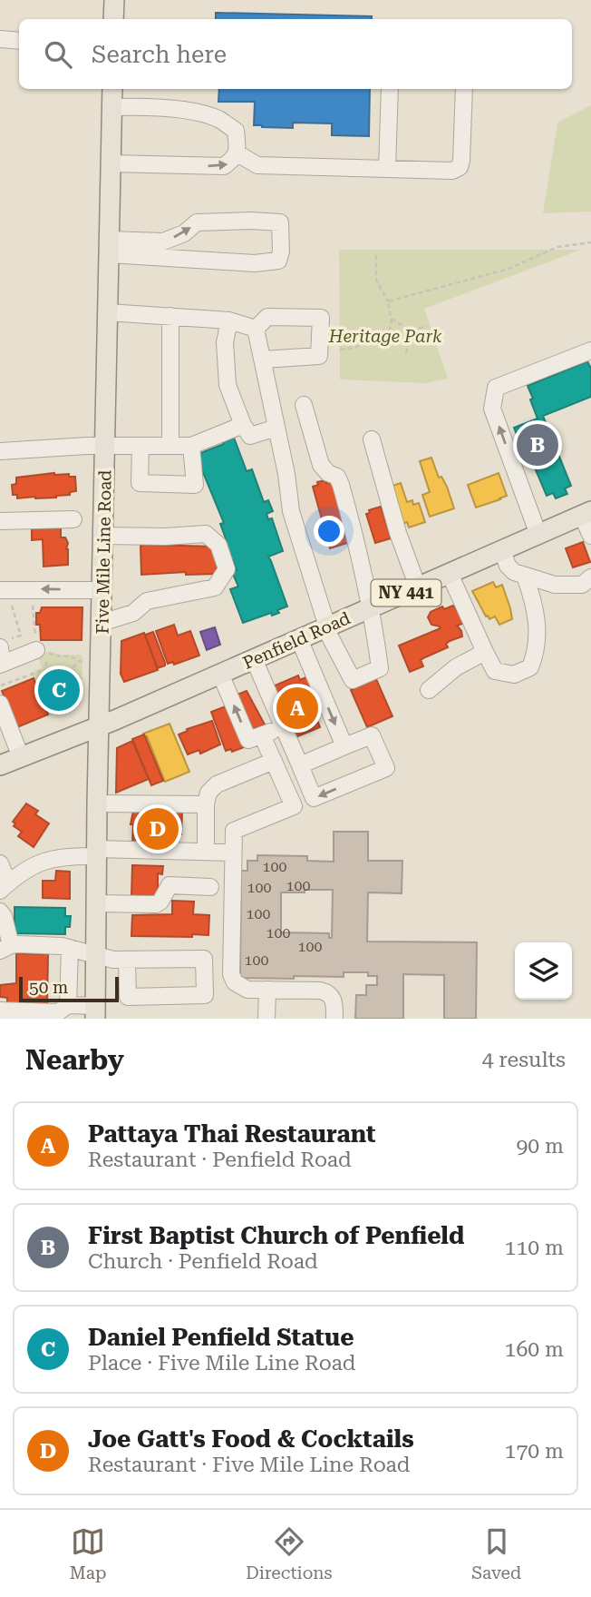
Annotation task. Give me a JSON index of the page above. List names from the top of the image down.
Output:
{
  "streets": {
    "main road": ["Five Mile Line Road", "NY 441", "Penfield Road"]
  },
  "crossings": [
    ["Five Mile Line Road", "Penfield Road"]
  ],
  "parks": ["Heritage Park"],
  "house_numbers": [
    "100",
    "100",
    "100",
    "100",
    "100",
    "100",
    "100"
  ],
  "scale_bar": "50 m",
  "page": {
    "search": "Search here",
    "pins": [
      "B",
      "C",
      "A",
      "D"
    ],
    "scale": "50 m",
    "heading": ["Nearby", "4 results"],
    "list": [
      {
        "mark": "A",
        "name": "Pattaya Thai Restaurant",
        "note": "Restaurant · Penfield Road",
        "value": "90 m"
      },
      {
        "mark": "B",
        "name": "First Baptist Church of Penfield",
        "note": "Church · Penfield Road",
        "value": "110 m"
      },
      {
        "mark": "C",
        "name": "Daniel Penfield Statue",
        "note": "Place · Five Mile Line Road",
        "value": "160 m"
      },
      {
        "mark": "D",
        "name": "Joe Gatt's Food & Cocktails",
        "note": "Restaurant · Five Mile Line Road",
        "value": "170 m"
      }
    ],
    "nav": ["Map", "Directions", "Saved"]
  }
}
